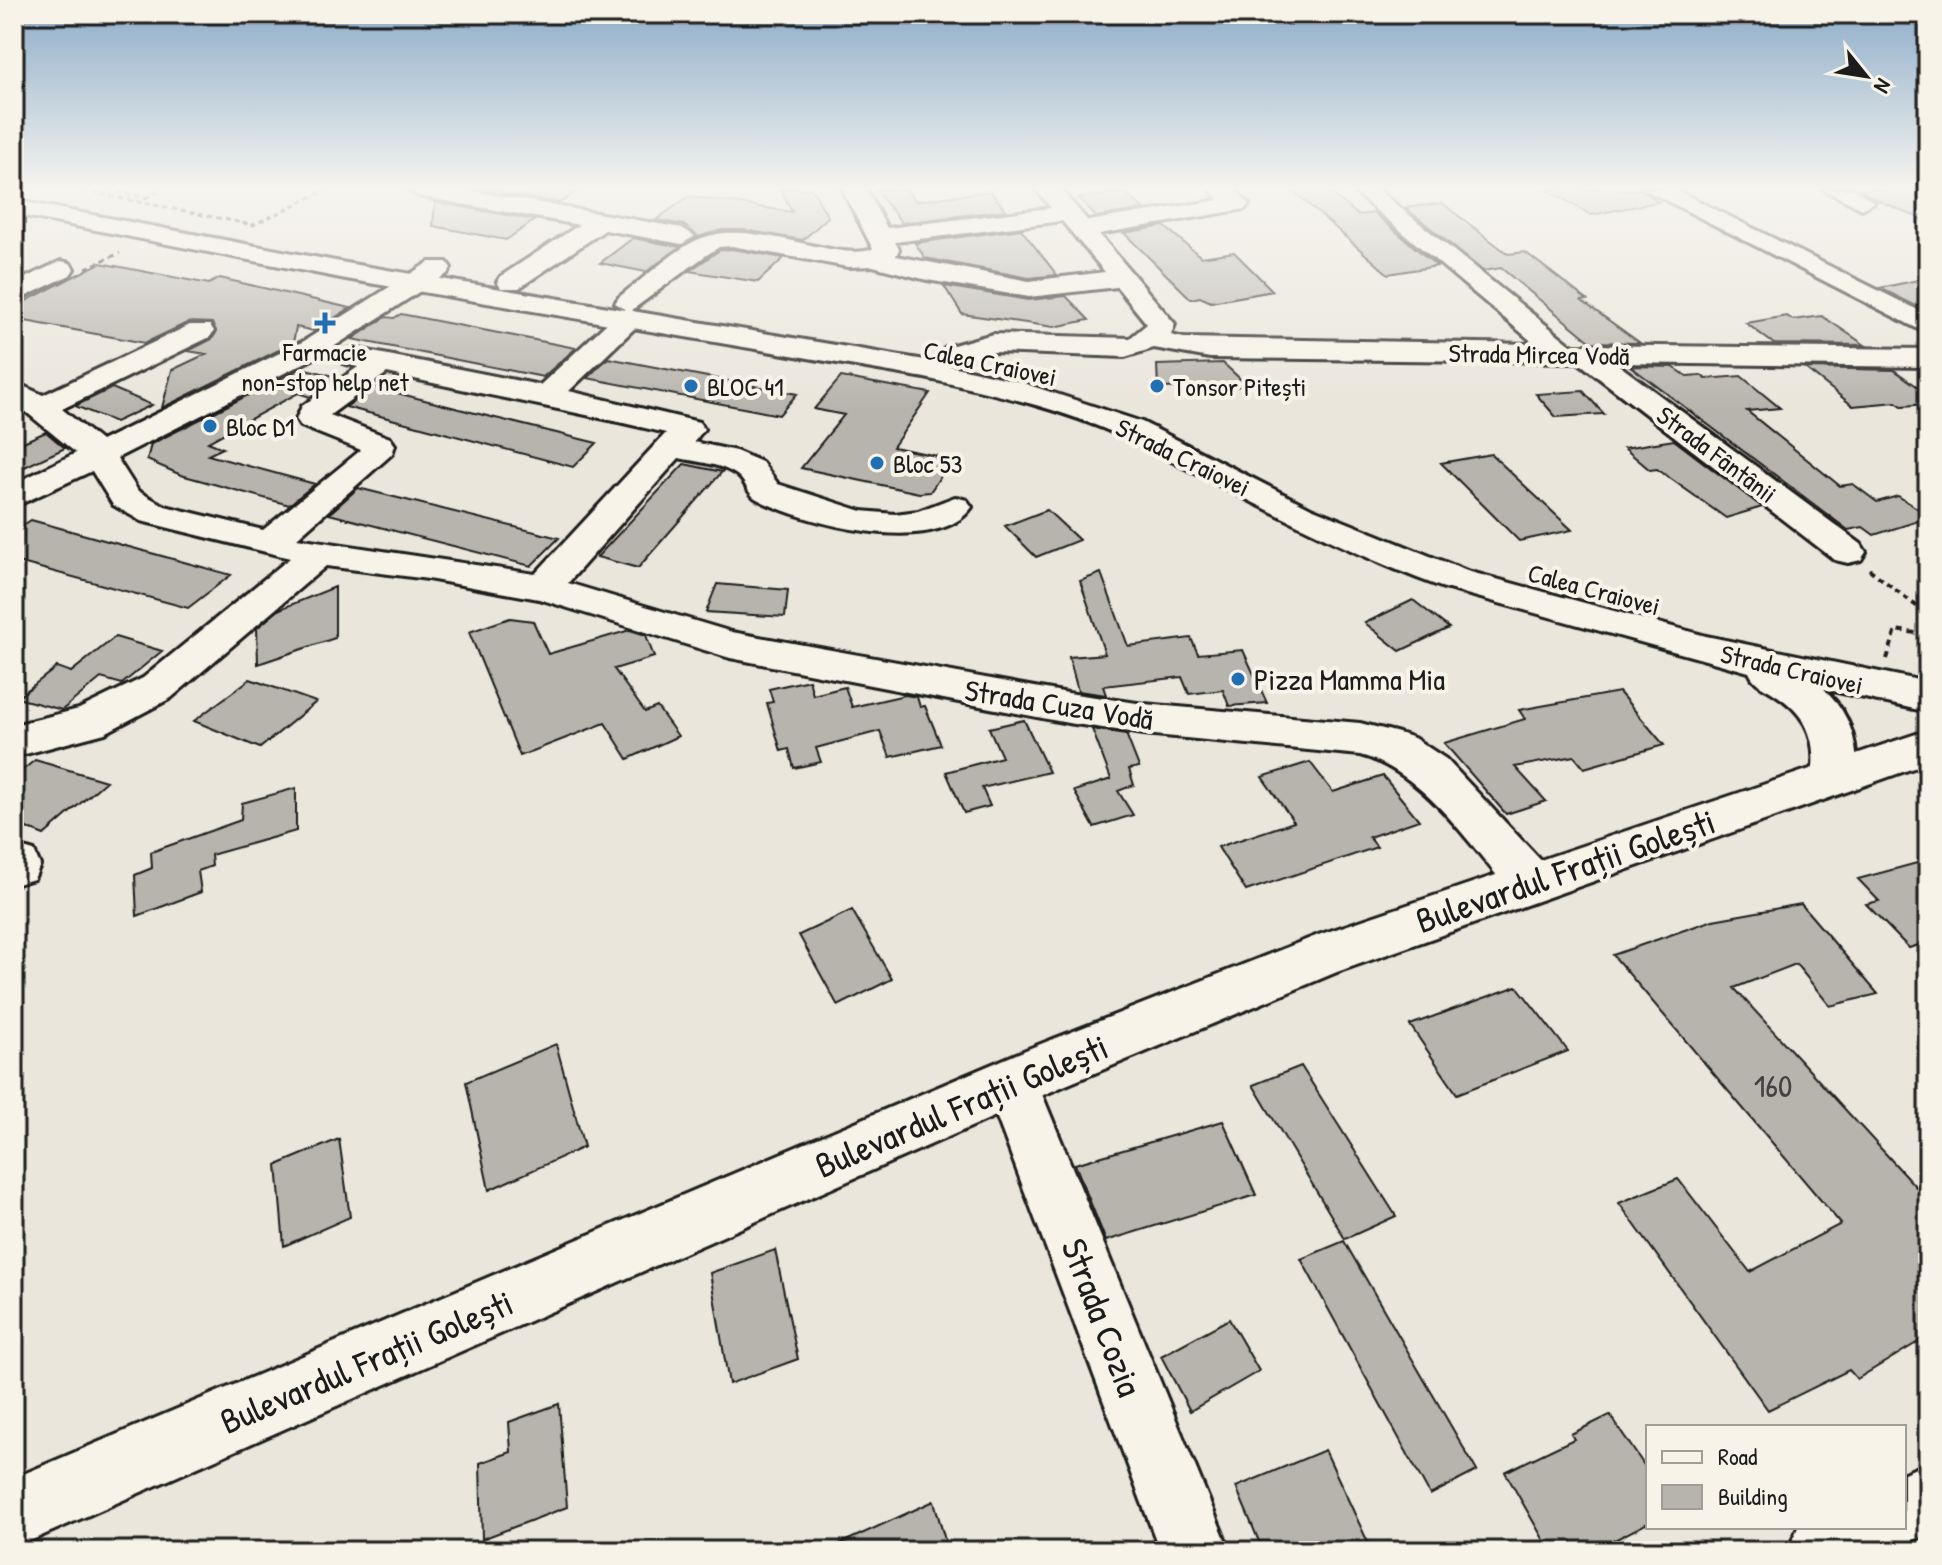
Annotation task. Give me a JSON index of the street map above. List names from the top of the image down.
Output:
{
  "streets": {
    "street": [
      "Strada Mircea Vodă",
      "Calea Craiovei",
      "Strada Fântânii",
      "Strada Craiovei",
      "Strada Cuza Vodă",
      "Bulevardul Frații Golești",
      "Strada Cozia"
    ]
  },
  "crossings": [
    ["Strada Mircea Vodă", "Strada Fântânii"],
    ["Calea Craiovei", "Strada Craiovei"],
    ["Strada Cuza Vodă", "Bulevardul Frații Golești"],
    ["Bulevardul Frații Golești", "Strada Cozia"]
  ],
  "places": {
    "health": ["Farmacie non-stop help net"],
    "other": [
      "BLOC 41",
      "Tonsor Pitești",
      "Bloc D1",
      "Bloc 53",
      "Pizza Mamma Mia"
    ]
  },
  "house_numbers": ["160"],
  "legend": ["Road", "Building"],
  "north": "bottom right"
}
